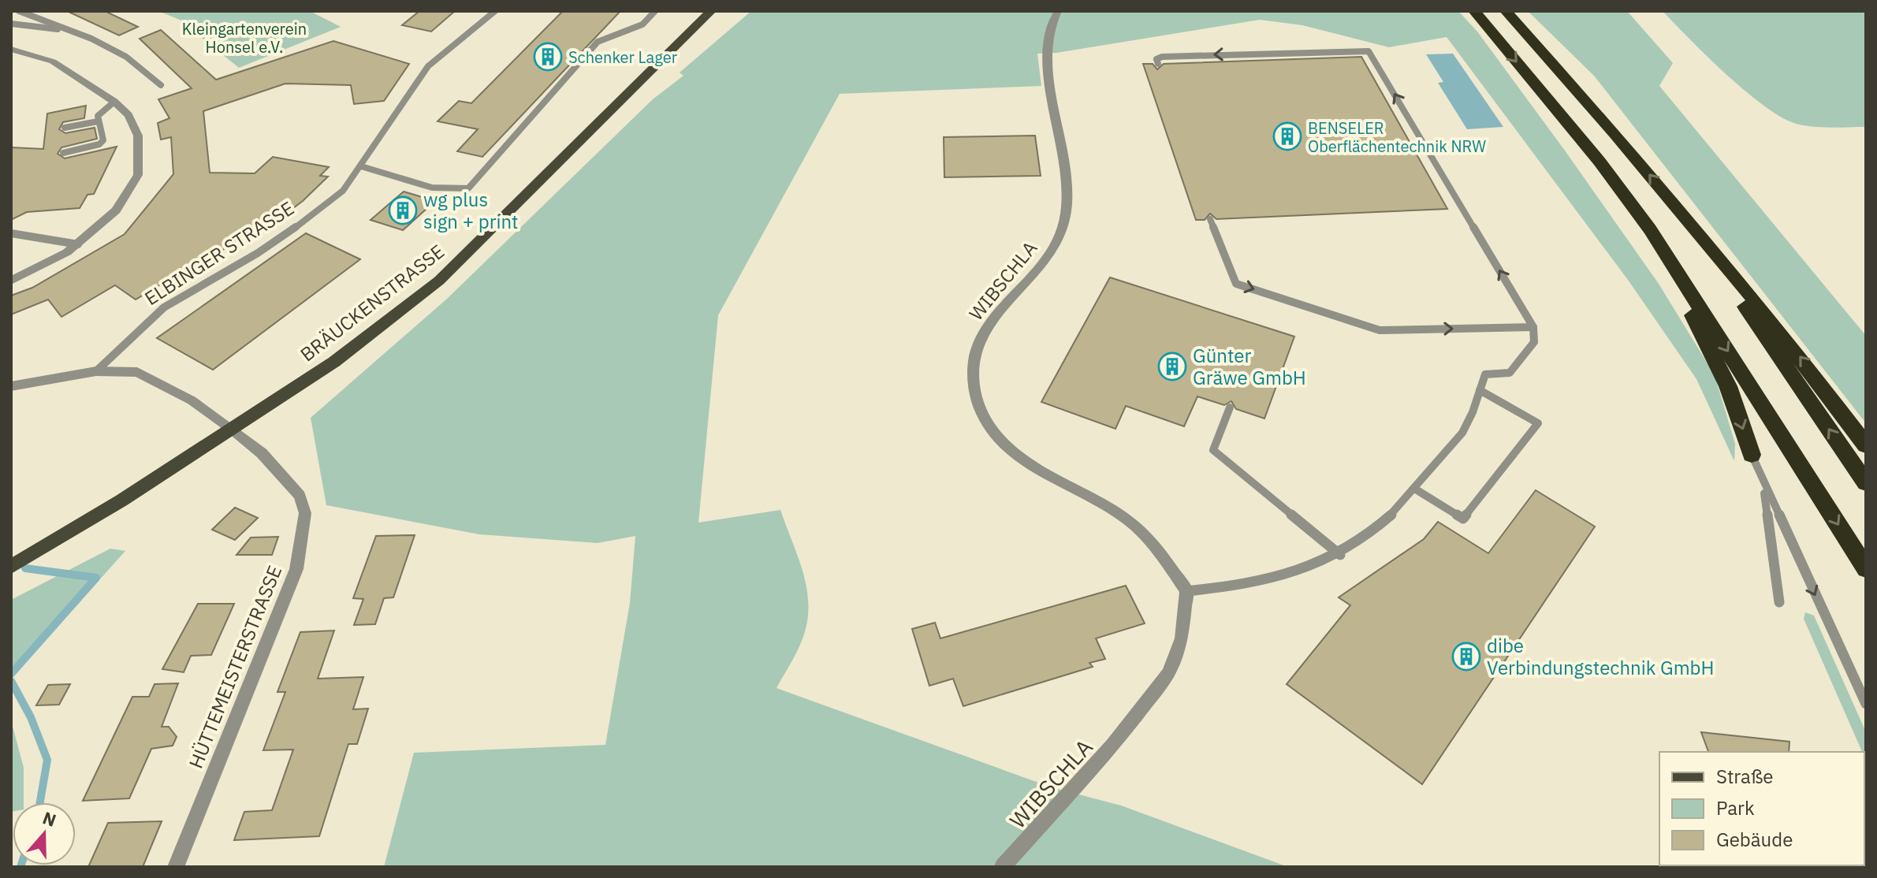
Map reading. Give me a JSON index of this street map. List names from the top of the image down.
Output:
{
  "streets": {
    "main road": ["BRÄUCKENSTRASSE"],
    "street": ["WIBSCHLA", "HÜTTEMEISTERSTRASSE"],
    "lane": ["ELBINGER STRASSE"]
  },
  "crossings": [
    ["BRÄUCKENSTRASSE", "HÜTTEMEISTERSTRASSE"]
  ],
  "parks": ["Kleingartenverein Honsel e.V."],
  "places": {
    "building": [
      "Schenker Lager",
      "BENSELER Oberflächentechnik NRW",
      "wg plus sign + print",
      "Günter Gräwe GmbH",
      "dibe Verbindungstechnik GmbH"
    ]
  },
  "legend": ["Straße", "Park", "Gebäude"],
  "north": "top"
}
